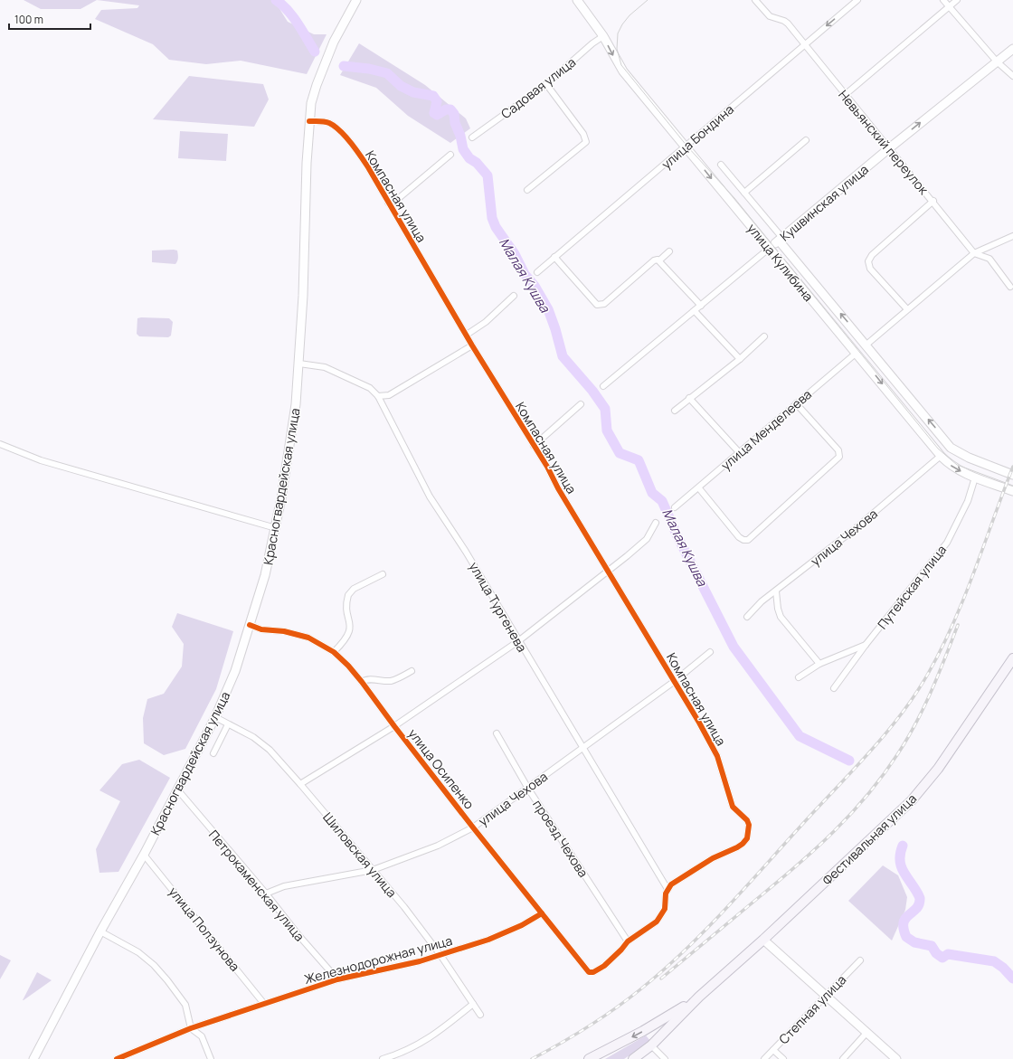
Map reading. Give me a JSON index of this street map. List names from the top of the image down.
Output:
{
  "streets": {
    "main road": [
      "Кушвинская улица",
      "улица Кулибина",
      "Красногвардейская улица",
      "Фестивальная улица"
    ],
    "street": [
      "Садовая улица",
      "улица Бондина",
      "Невьянский переулок",
      "Компасная улица",
      "улица Менделеева",
      "улица Чехова",
      "Путейская улица",
      "улица Тургенева",
      "улица Осипенко",
      "проезд Чехова",
      "Шиловская улица",
      "Петрокаменская улица",
      "улица Ползунова",
      "Железнодорожная улица",
      "Степная улица"
    ]
  },
  "crossings": [
    ["Садовая улица", "улица Кулибина"],
    ["улица Бондина", "Невьянский переулок"],
    ["улица Бондина", "улица Кулибина"],
    ["Невьянский переулок", "Кушвинская улица"],
    ["Компасная улица", "Красногвардейская улица"],
    ["Компасная улица", "улица Чехова"],
    ["Компасная улица", "улица Тургенева"],
    ["Кушвинская улица", "улица Кулибина"],
    ["улица Кулибина", "улица Менделеева"],
    ["улица Кулибина", "улица Чехова"],
    ["улица Кулибина", "Путейская улица"],
    ["Красногвардейская улица", "улица Тургенева"],
    ["Красногвардейская улица", "улица Осипенко"],
    ["Красногвардейская улица", "Шиловская улица"],
    ["Красногвардейская улица", "Петрокаменская улица"],
    ["Красногвардейская улица", "улица Ползунова"],
    ["улица Чехова", "улица Тургенева"],
    ["улица Чехова", "улица Осипенко"],
    ["улица Чехова", "проезд Чехова"],
    ["улица Чехова", "Шиловская улица"],
    ["улица Чехова", "Петрокаменская улица"],
    ["улица Осипенко", "проезд Чехова"],
    ["улица Осипенко", "Железнодорожная улица"],
    ["Шиловская улица", "Железнодорожная улица"],
    ["Петрокаменская улица", "Железнодорожная улица"],
    ["улица Ползунова", "Железнодорожная улица"]
  ],
  "water": ["Малая Кушва"],
  "scale_bar": "100 m"
}
